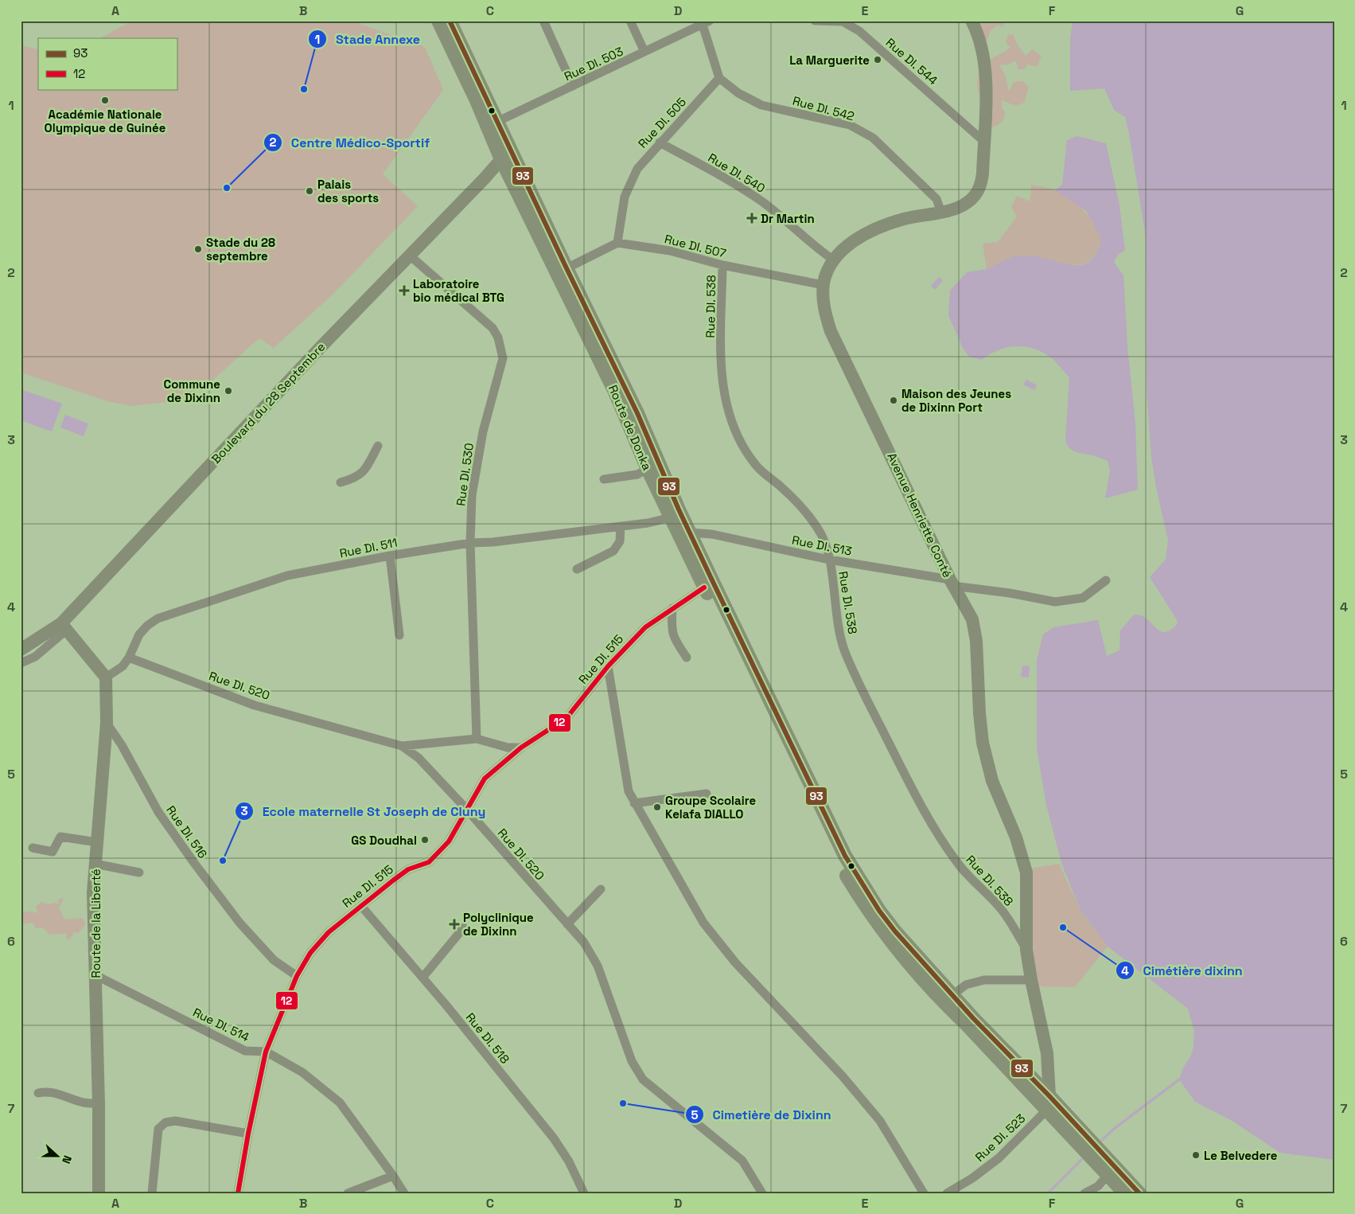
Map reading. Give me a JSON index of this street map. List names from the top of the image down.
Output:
{
  "streets": {
    "main road": [
      "Boulevard du 28 Septembre",
      "Route de Donka",
      "Avenue Henriette Conté",
      "Route de la Liberté"
    ],
    "street": [
      "Rue DI. 544",
      "Rue DI. 503",
      "Rue DI. 542",
      "Rue DI. 505",
      "Rue DI. 540",
      "Rue DI. 507",
      "Rue DI. 538",
      "Rue DI. 530",
      "Rue DI. 513",
      "Rue DI. 511",
      "Rue DI. 515",
      "Rue DI. 520",
      "Rue DI. 516",
      "Rue DI. 514",
      "Rue DI. 518",
      "Rue DI. 523"
    ]
  },
  "crossings": [
    ["Rue DI. 544", "Avenue Henriette Conté"],
    ["Rue DI. 503", "Route de Donka"],
    ["Rue DI. 542", "Rue DI. 505"],
    ["Rue DI. 542", "Avenue Henriette Conté"],
    ["Rue DI. 505", "Rue DI. 540"],
    ["Rue DI. 505", "Rue DI. 507"],
    ["Rue DI. 540", "Avenue Henriette Conté"],
    ["Rue DI. 507", "Rue DI. 538"],
    ["Rue DI. 507", "Avenue Henriette Conté"],
    ["Rue DI. 538", "Avenue Henriette Conté"],
    ["Rue DI. 538", "Rue DI. 513"],
    ["Boulevard du 28 Septembre", "Route de Donka"],
    ["Boulevard du 28 Septembre", "Rue DI. 530"],
    ["Route de Donka", "Avenue Henriette Conté"],
    ["Route de Donka", "Rue DI. 513"],
    ["Route de Donka", "Rue DI. 511"],
    ["Route de Donka", "Rue DI. 515"],
    ["Route de Donka", "Rue DI. 523"],
    ["Rue DI. 530", "Rue DI. 511"],
    ["Avenue Henriette Conté", "Rue DI. 513"],
    ["Avenue Henriette Conté", "Rue DI. 523"],
    ["Rue DI. 511", "Rue DI. 520"],
    ["Rue DI. 511", "Route de la Liberté"],
    ["Rue DI. 515", "Rue DI. 520"],
    ["Rue DI. 515", "Rue DI. 516"],
    ["Rue DI. 515", "Rue DI. 514"],
    ["Rue DI. 515", "Rue DI. 518"],
    ["Rue DI. 516", "Route de la Liberté"],
    ["Route de la Liberté", "Rue DI. 514"]
  ],
  "places": {
    "other": [
      "La Marguerite",
      "Stade Annexe",
      "Académie Nationale Olympique de Guinée",
      "Centre Médico-Sportif",
      "Palais des sports",
      "Stade du 28 septembre",
      "Commune de Dixinn",
      "Maison des Jeunes de Dixinn Port",
      "Groupe Scolaire Kelafa DIALLO",
      "GS Doudhal",
      "Ecole maternelle St Joseph de Cluny",
      "Cimétière dixinn",
      "Cimetière de Dixinn",
      "Le Belvedere"
    ],
    "health": ["Dr Martin", "Laboratoire bio médical BTG", "Polyclinique de Dixinn"]
  },
  "lines": ["transit line 93", "transit line 12"],
  "legend": ["93", "12"],
  "north": "right",
  "grid": {
    "columns": [
      "A",
      "B",
      "C",
      "D",
      "E",
      "F",
      "G"
    ],
    "rows": [
      "1",
      "2",
      "3",
      "4",
      "5",
      "6",
      "7"
    ]
  }
}
